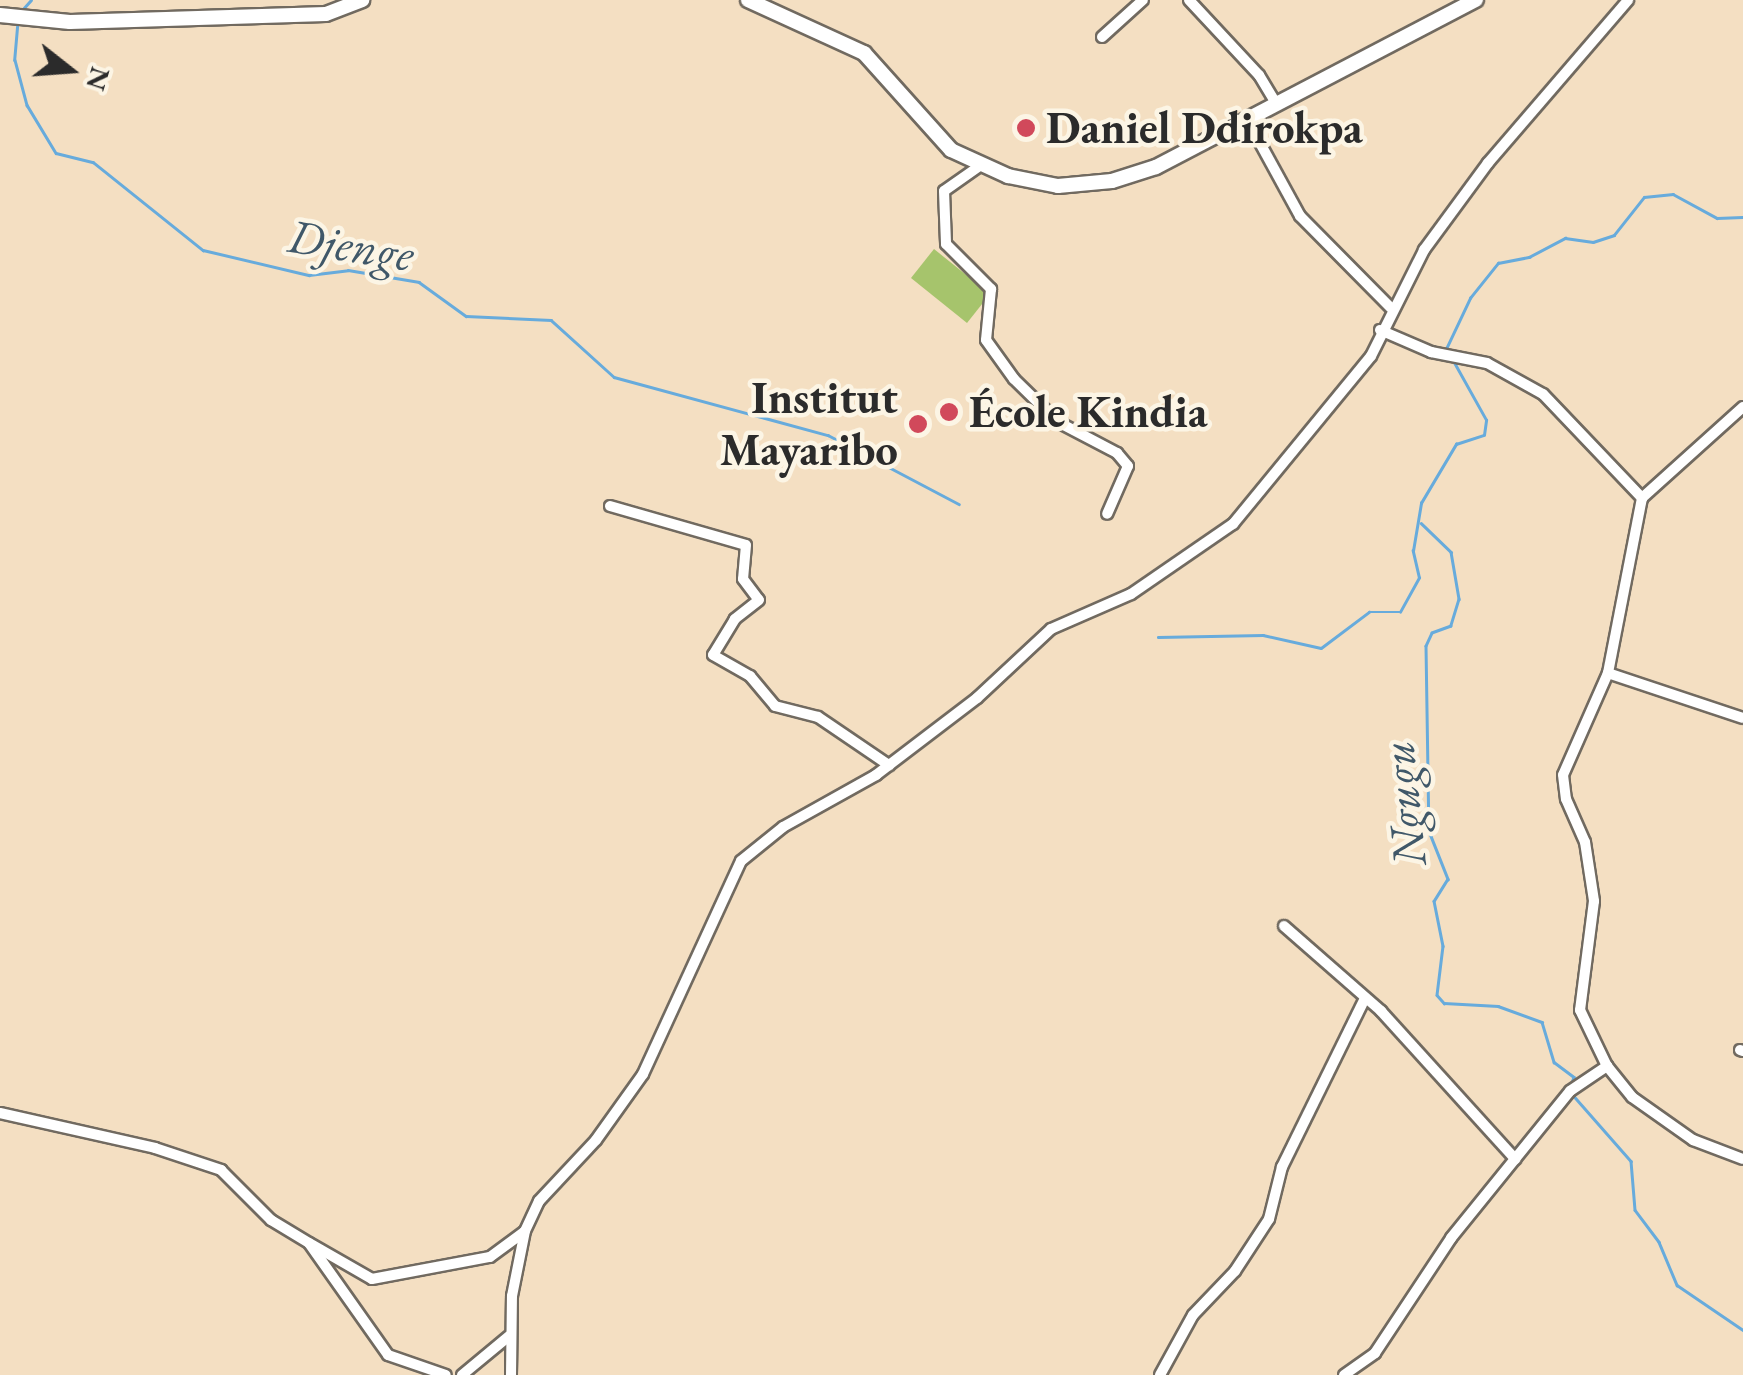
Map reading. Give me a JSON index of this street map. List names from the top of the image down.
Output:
{
  "water": ["Djenge", "Ngugu"],
  "places": ["Daniel Ddirokpa", "École Kindia", "Institut Mayaribo"],
  "north": "right"
}
